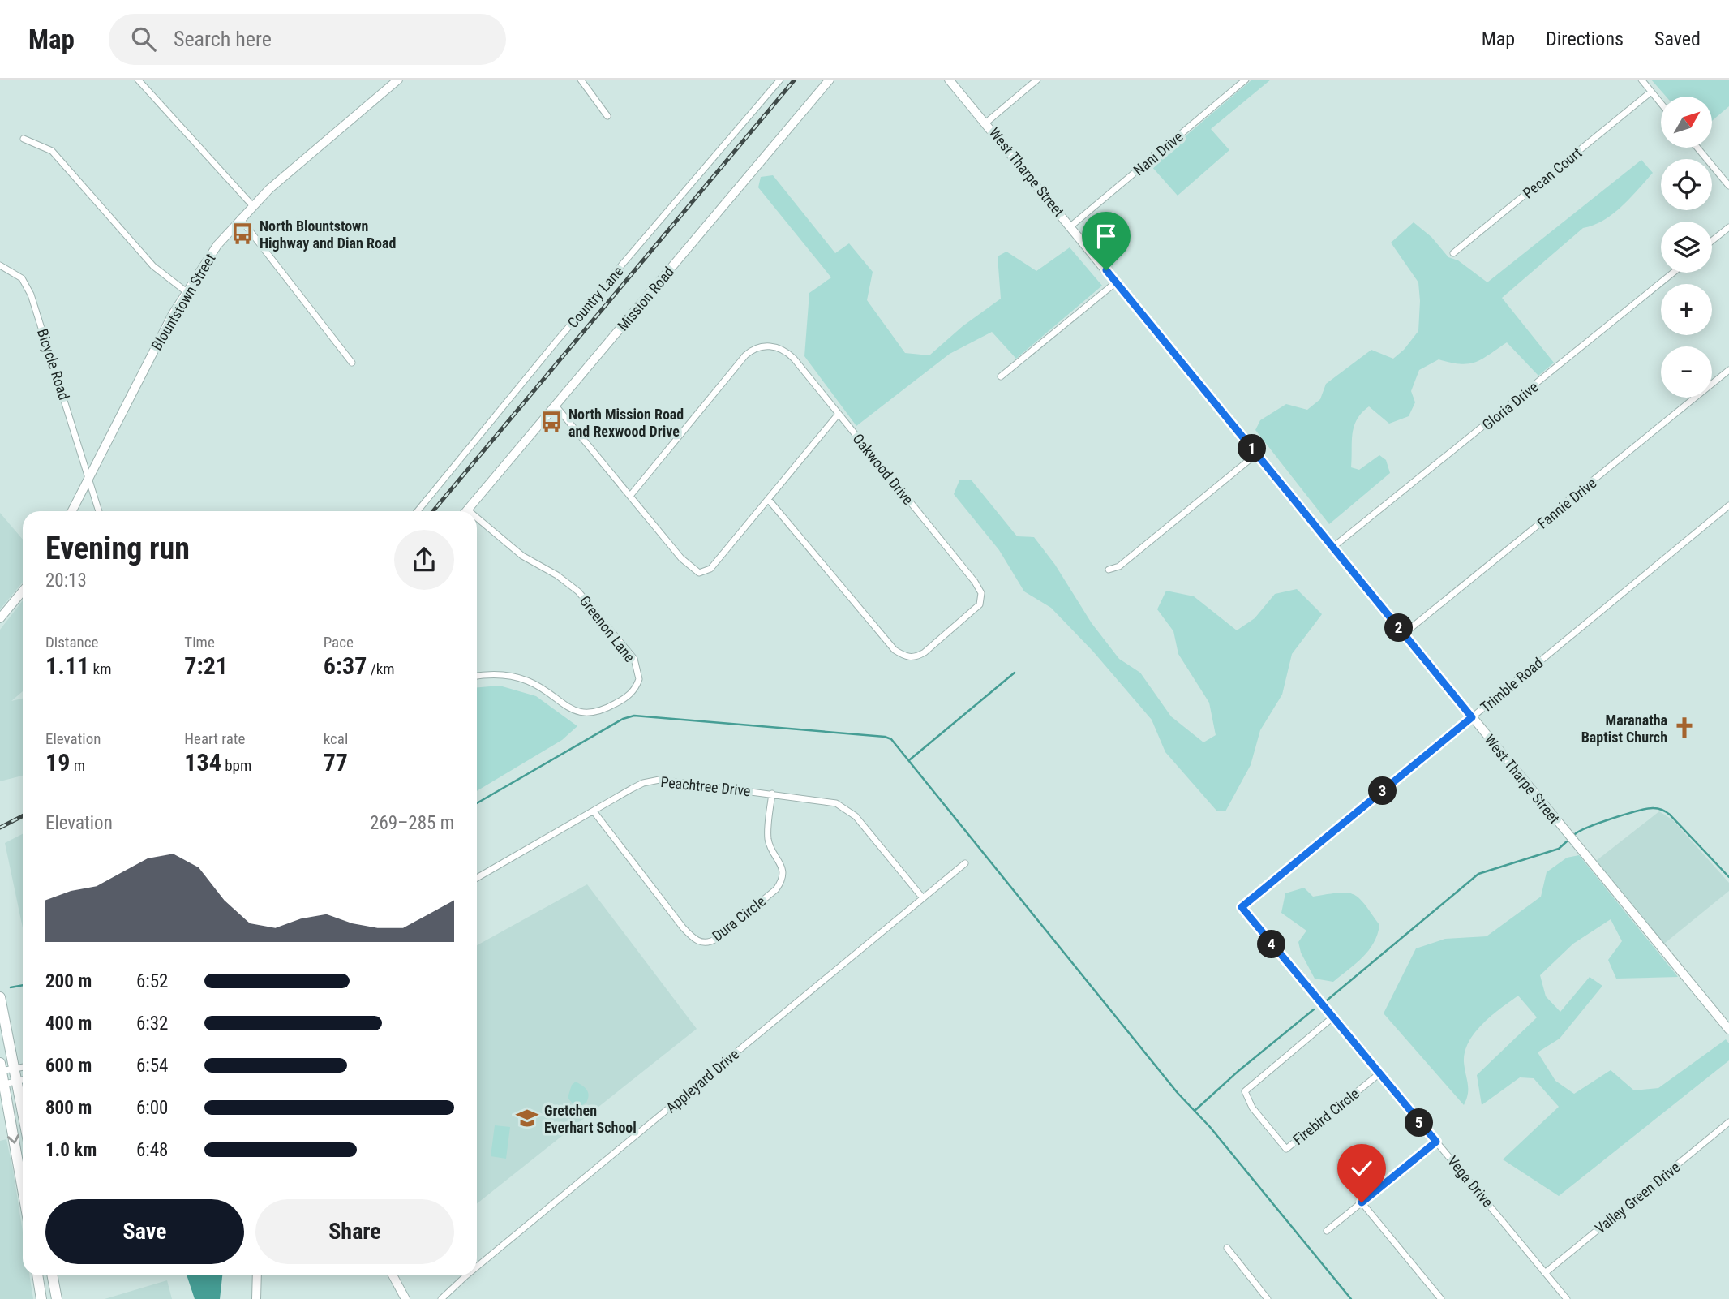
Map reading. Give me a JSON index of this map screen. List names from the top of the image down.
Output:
{
  "streets": {
    "main road": ["West Tharpe Street", "Mission Road", "Blountstown Street"],
    "street": [
      "Nani Drive",
      "Pecan Court",
      "Country Lane",
      "Bicycle Road",
      "Gloria Drive",
      "Oakwood Drive",
      "Fannie Drive",
      "Greenon Lane",
      "Trimble Road",
      "Peachtree Drive",
      "Dura Circle",
      "Appleyard Drive",
      "Firebird Circle",
      "Vega Drive",
      "Valley Green Drive"
    ]
  },
  "crossings": [
    ["Nani Drive", "West Tharpe Street"],
    ["West Tharpe Street", "Gloria Drive"],
    ["West Tharpe Street", "Fannie Drive"],
    ["West Tharpe Street", "Trimble Road"],
    ["Blountstown Street", "Bicycle Road"],
    ["Trimble Road", "Vega Drive"],
    ["Peachtree Drive", "Dura Circle"],
    ["Peachtree Drive", "Appleyard Drive"],
    ["Firebird Circle", "Vega Drive"],
    ["Vega Drive", "Valley Green Drive"]
  ],
  "places": {
    "bus stop": ["North Blountstown Highway and Dian Road", "North Mission Road and Rexwood Drive"],
    "church": ["Maranatha Baptist Church"],
    "school or university": ["Gretchen Everhart School"]
  },
  "north": "top right",
  "page": {
    "header": "Map",
    "search": "Search here",
    "nav": ["Map", "Directions", "Saved"],
    "map_buttons": ["+", "−"],
    "pins": [
      "1",
      "2",
      "3",
      "4",
      "5"
    ],
    "heading": ["Evening run", "20:13"],
    "stats": [
      ["Distance", "1.11 km"],
      ["Time", "7:21"],
      ["Pace", "6:37 /km"],
      ["Elevation", "19 m"],
      ["Heart rate", "134 bpm"],
      ["kcal", "77"]
    ],
    "chart": ["Elevation", "269–285 m"],
    "list": [
      {
        "name": "200 m",
        "note": "6:52"
      },
      {
        "name": "400 m",
        "note": "6:32"
      },
      {
        "name": "600 m",
        "note": "6:54"
      },
      {
        "name": "800 m",
        "note": "6:00"
      },
      {
        "name": "1.0 km",
        "note": "6:48"
      }
    ],
    "buttons": ["Save", "Share"]
  }
}
